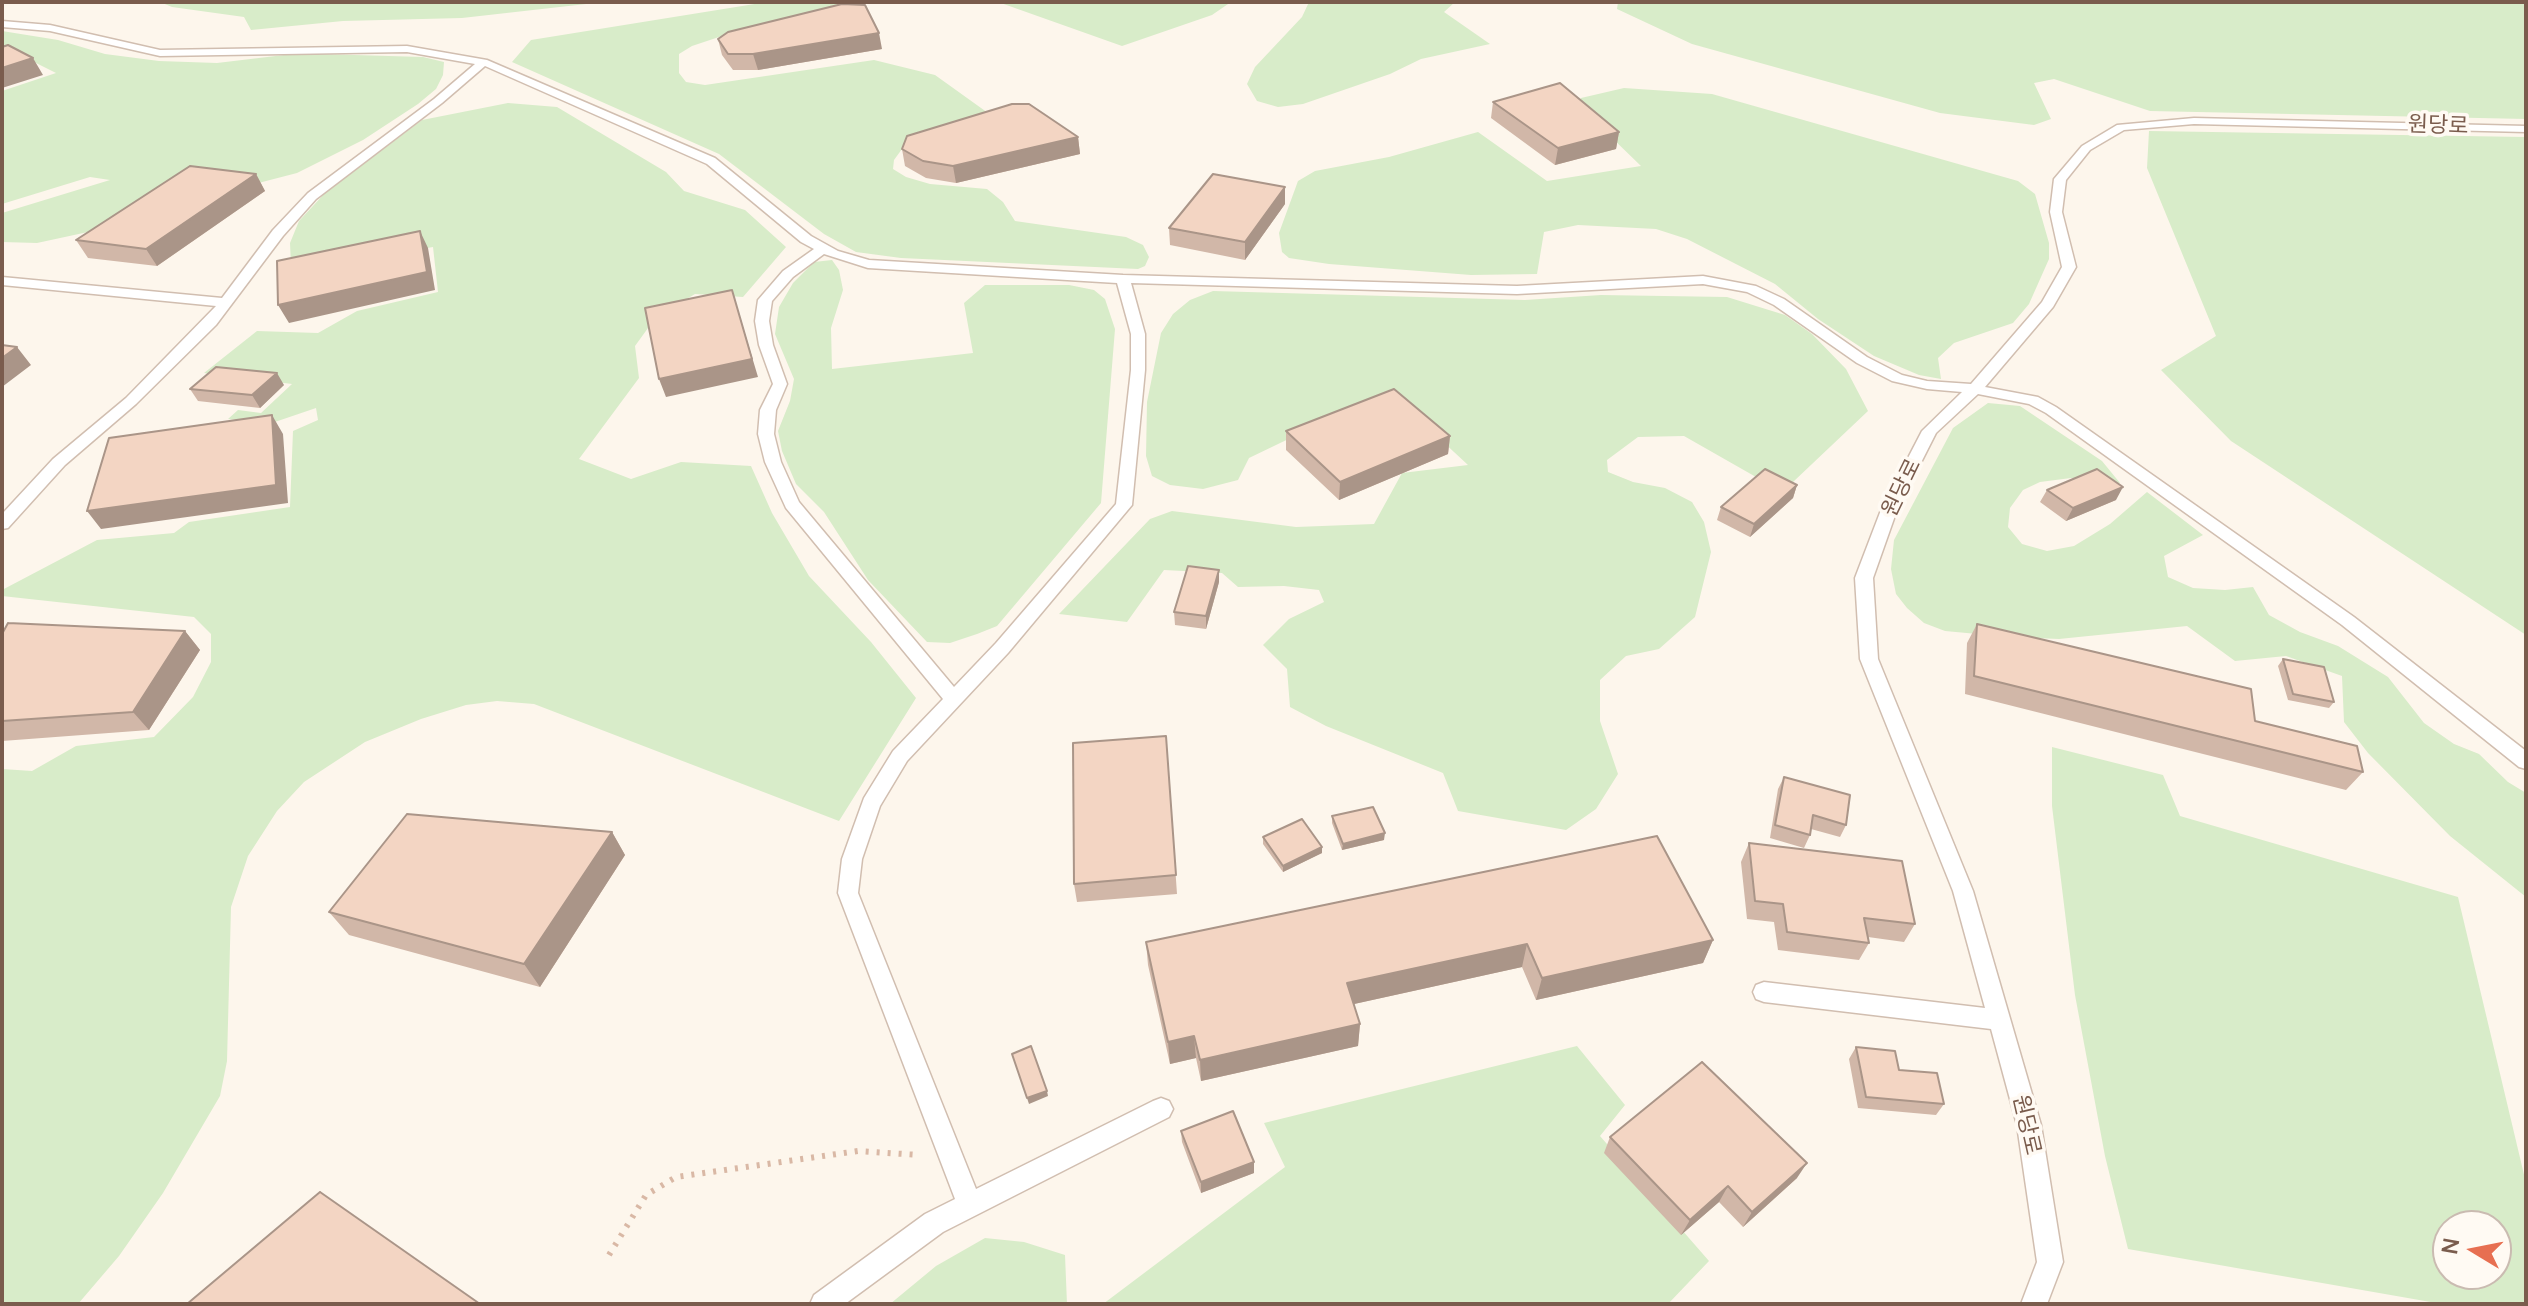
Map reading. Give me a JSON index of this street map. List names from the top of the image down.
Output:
{
  "streets": {
    "lane": ["원당로"]
  },
  "north": "left"
}
